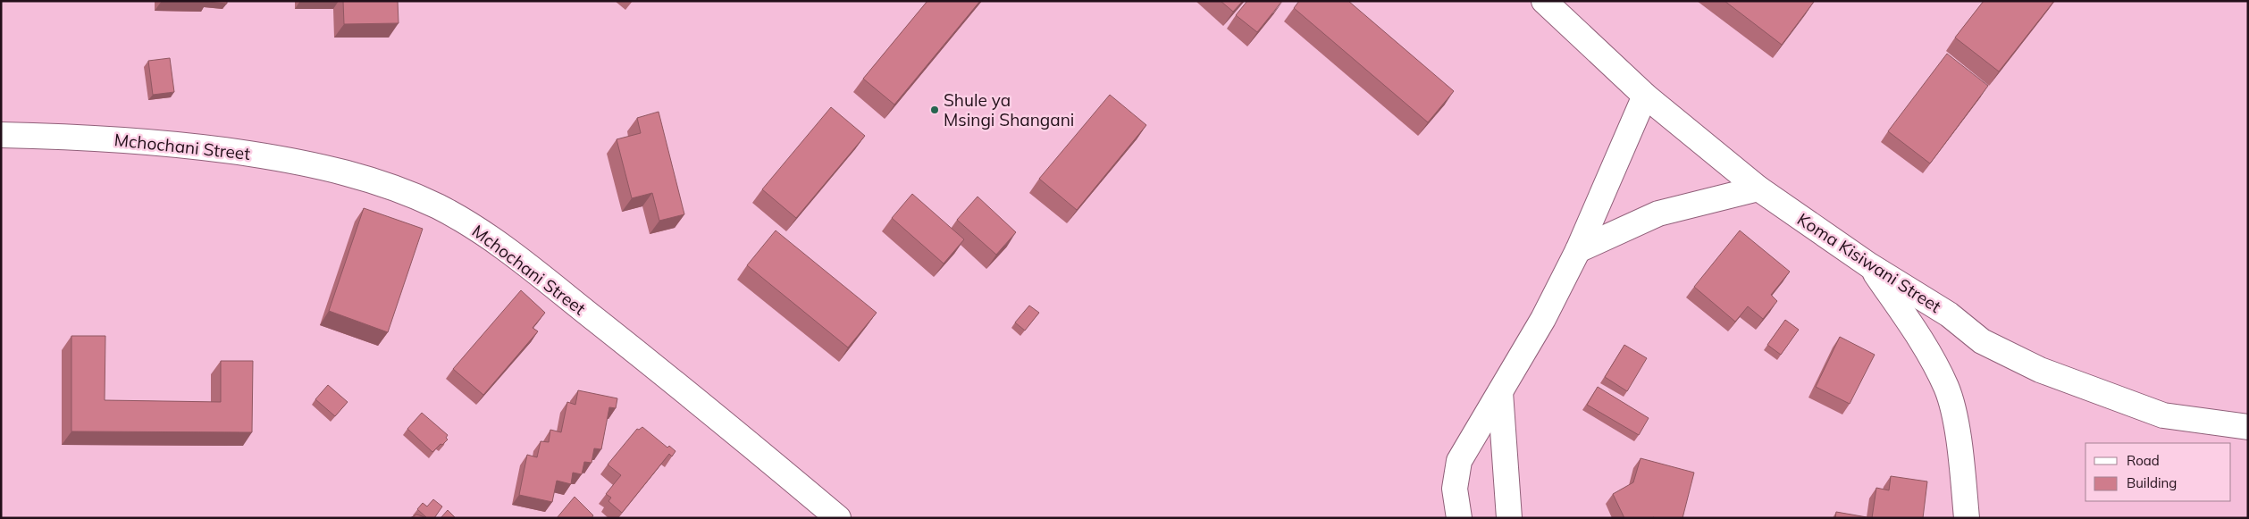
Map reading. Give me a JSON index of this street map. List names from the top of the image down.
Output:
{
  "streets": {
    "street": ["Mchochani Street", "Koma Kisiwani Street"]
  },
  "places": ["Shule ya Msingi Shangani"],
  "legend": ["Road", "Building"]
}
